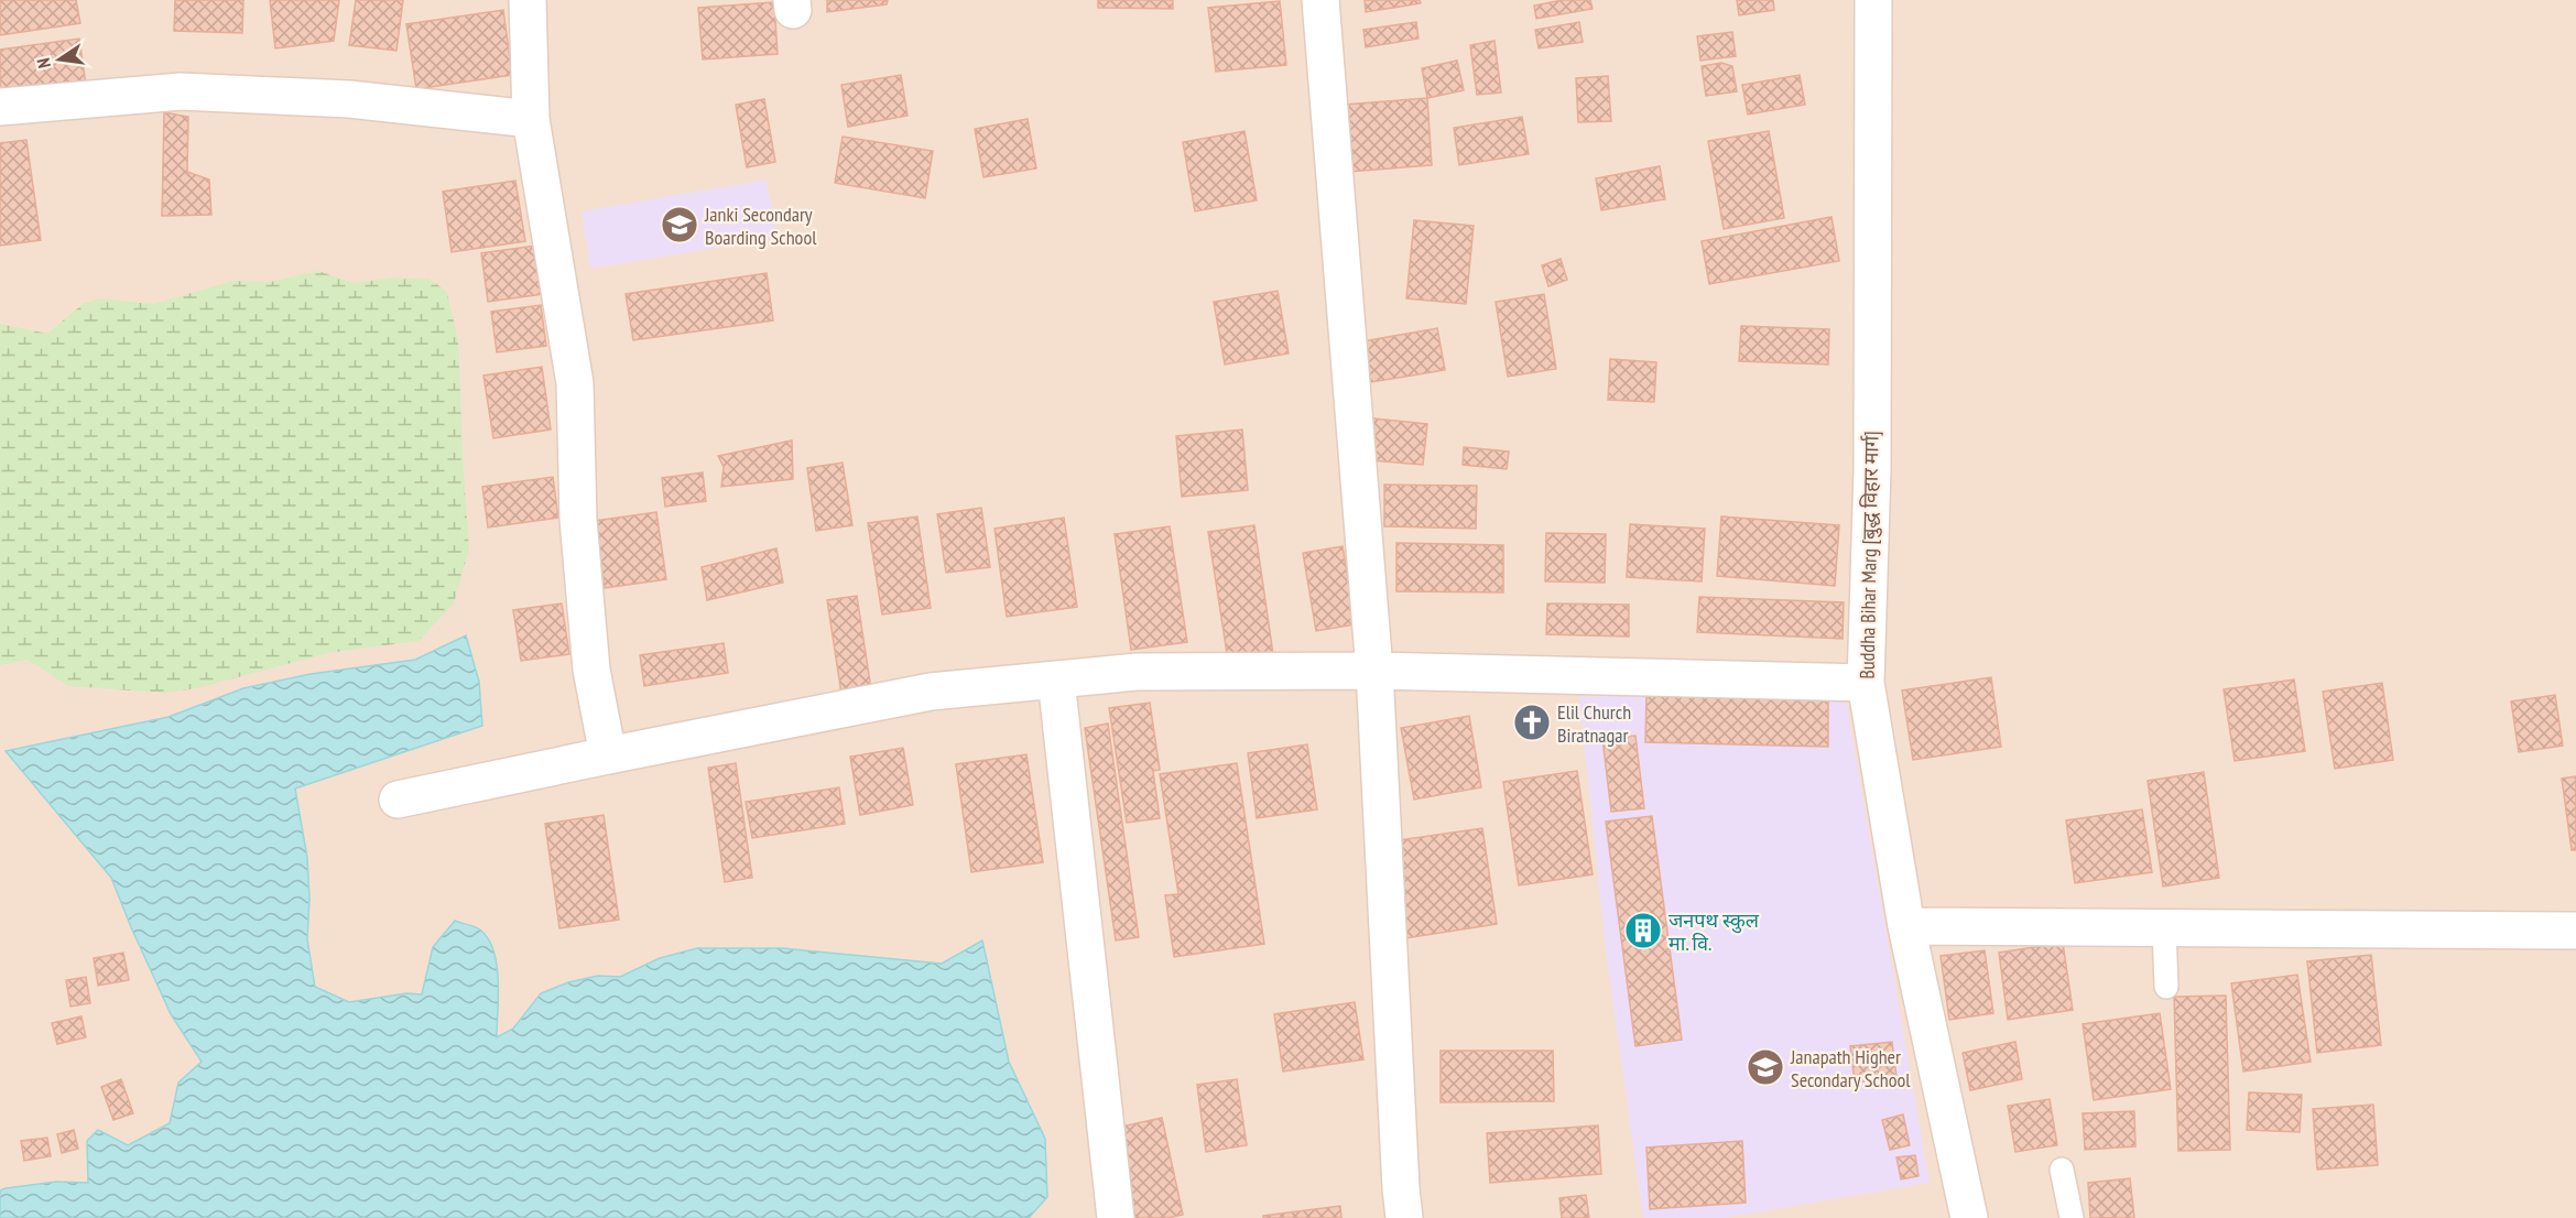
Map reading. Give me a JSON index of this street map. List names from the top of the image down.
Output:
{
  "streets": {
    "street": ["Buddha Bihar Marg [बुद्ध विहार मार्ग]"]
  },
  "places": {
    "school or university": ["Janki Secondary Boarding School", "Janapath Higher Secondary School"],
    "church": ["Elil Church Biratnagar"],
    "building": ["जनपथ स्कुल मा. वि."]
  },
  "north": "left"
}
